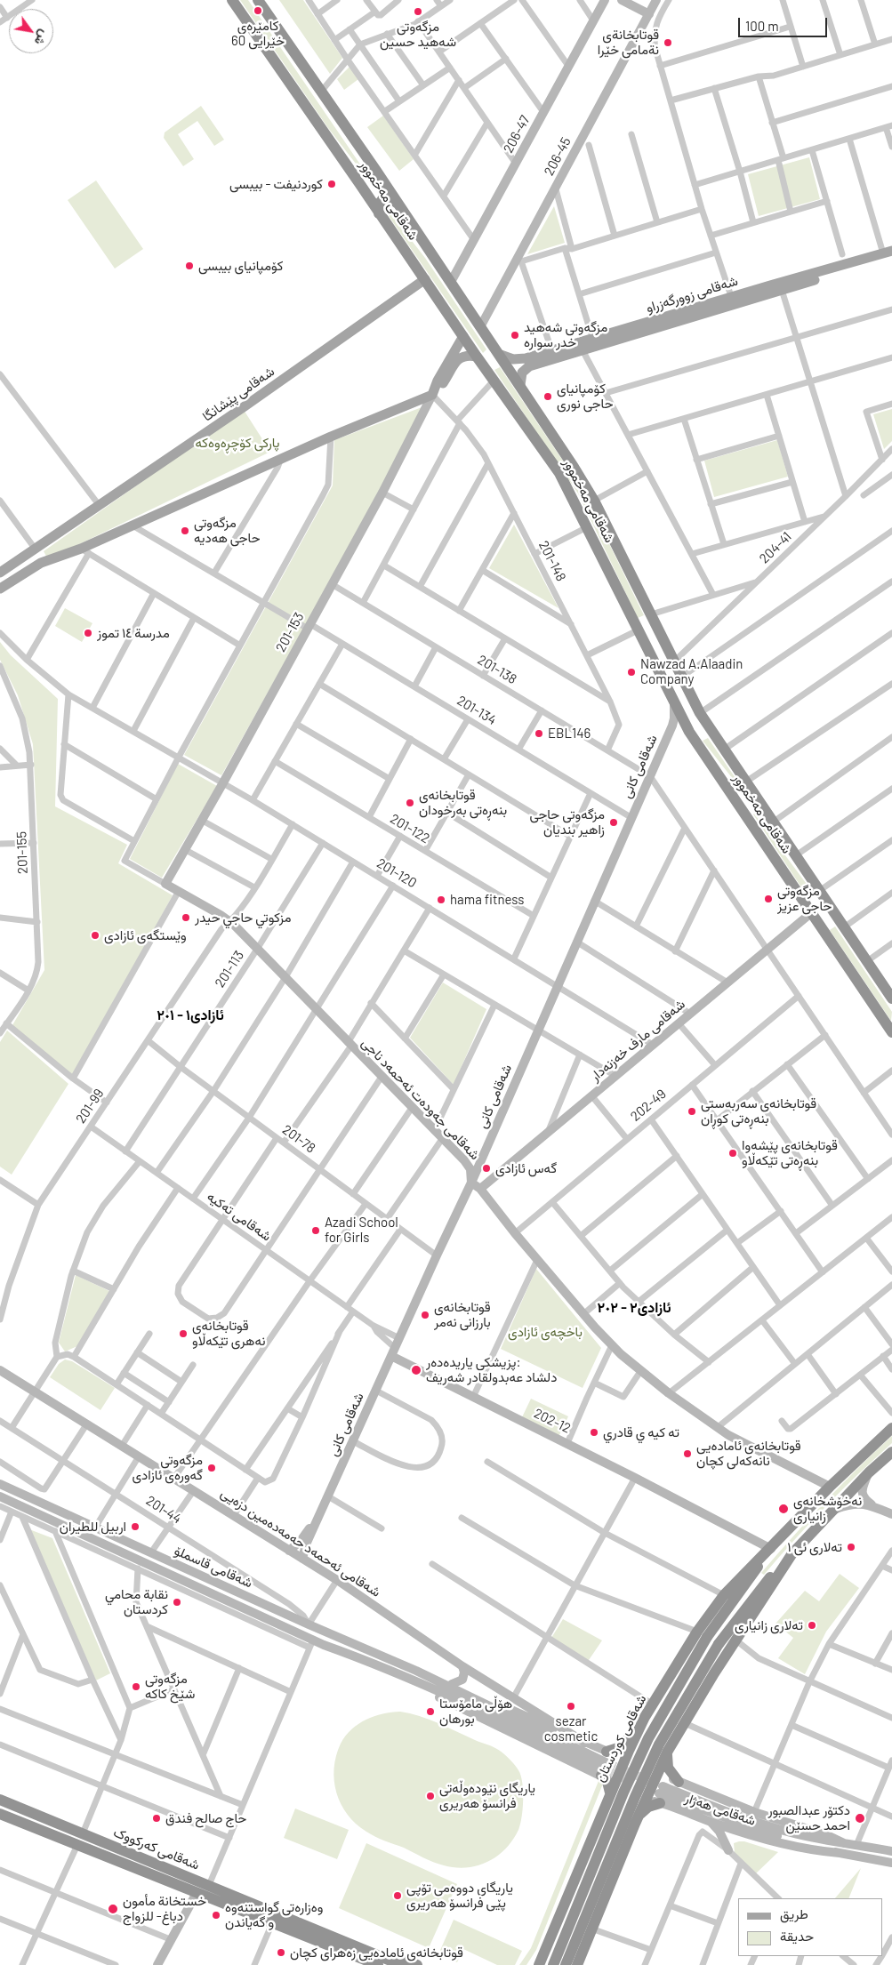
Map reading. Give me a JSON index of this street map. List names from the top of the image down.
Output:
{
  "streets": {
    "highway": ["شەقامی مەخموور", "شەقامی کوردستان", "شەقامی کەرکووک"],
    "main road": ["شەقامی زوورگەزراو", "شەقامی پێشانگا", "201-153"],
    "street": [
      "206-47",
      "206-45",
      "204-41",
      "201-148",
      "201-138",
      "201-134",
      "شەقامی کانی",
      "201-122",
      "201-155",
      "201-120",
      "201-113",
      "شەقامی مارف خەزنەدار",
      "شەقامی جەودەت ئەحمەد ناجی",
      "202-49",
      "201-99",
      "201-78",
      "شەقامی تەکیە",
      "202-12",
      "201-44",
      "شەقامی ئەحمەد حەمەدەمین دزەیی",
      "شەقامی قاسملۆ",
      "شەقامی هەژار"
    ]
  },
  "crossings": [
    ["206-47", "شەقامی مەخموور"],
    ["206-45", "شەقامی مەخموور"],
    ["شەقامی مەخموور", "شەقامی زوورگەزراو"],
    ["شەقامی مەخموور", "شەقامی پێشانگا"],
    ["شەقامی مەخموور", "204-41"],
    ["شەقامی مەخموور", "201-153"],
    ["شەقامی مەخموور", "شەقامی کانی"],
    ["شەقامی مەخموور", "شەقامی مارف خەزنەدار"],
    ["201-148", "201-153"],
    ["201-148", "201-138"],
    ["201-153", "201-138"],
    ["201-153", "201-134"],
    ["201-153", "201-120"],
    ["201-153", "شەقامی جەودەت ئەحمەد ناجی"],
    ["201-138", "شەقامی کانی"],
    ["201-134", "شەقامی کانی"],
    ["شەقامی کانی", "201-120"],
    ["شەقامی کانی", "شەقامی جەودەت ئەحمەد ناجی"],
    ["شەقامی کانی", "201-78"],
    ["شەقامی کانی", "شەقامی تەکیە"],
    ["شەقامی کانی", "202-12"],
    ["شەقامی کانی", "شەقامی ئەحمەد حەمەدەمین دزەیی"],
    ["201-120", "201-113"],
    ["201-120", "شەقامی مارف خەزنەدار"],
    ["201-120", "201-99"],
    ["201-113", "شەقامی جەودەت ئەحمەد ناجی"],
    ["201-113", "201-78"],
    ["201-113", "شەقامی تەکیە"],
    ["شەقامی مارف خەزنەدار", "شەقامی جەودەت ئەحمەد ناجی"],
    ["شەقامی جەودەت ئەحمەد ناجی", "202-49"],
    ["شەقامی جەودەت ئەحمەد ناجی", "201-99"],
    ["شەقامی جەودەت ئەحمەد ناجی", "شەقامی کوردستان"],
    ["201-99", "201-78"],
    ["201-99", "شەقامی تەکیە"],
    ["شەقامی تەکیە", "202-12"],
    ["202-12", "شەقامی کوردستان"],
    ["201-44", "شەقامی قاسملۆ"],
    ["شەقامی ئەحمەد حەمەدەمین دزەیی", "شەقامی قاسملۆ"],
    ["شەقامی قاسملۆ", "شەقامی کوردستان"],
    ["شەقامی قاسملۆ", "شەقامی هەژار"]
  ],
  "districts": ["ئازادی١ - ٢٠١", "ئازادی٢ - ٢٠٢"],
  "parks": ["پارکی کۆچڕەوەکە", "باخچەی ئازادی"],
  "places": [
    "کامێرەی خێرایی 60",
    "مزگەوتی شەهید حسين",
    "قوتابخانةى نةمامى خێرا",
    "کوردنیفت - بیبسی",
    "كۆمپانیای بیبسی",
    "مزگەوتی شەهید خدر سوارە",
    "کۆمپانیای حاجی نوری",
    "مزگەوتی حاجی هەدیە",
    "مدرسة ١٤ تموز",
    "Nawzad A.Alaadin Company",
    "EBL146",
    "قوتابخانەی بنەڕەتی بەرخودان",
    "مزگەوتی حاجی زاهیر بندیان",
    "مزگەوتی حاجی عزیز",
    "hama fitness",
    "مزكوتي حاجي حيدر",
    "وێستگەی ئازادی",
    "قوتابخانەی سەربەستی بنەڕەتی کوڕان",
    "قوتابخانەی پێشەوا بنەڕەتی تێکەڵاو",
    "گەس ئازادی",
    "Azadi School for Girls",
    "قوتابخانەی بارزانی نەمر",
    "قوتابخانه‌ی نه‌هری تێكه‌ڵاو",
    "پزیشکی یاریدەدەر: دلشاد عەبدولقادر شەریف",
    "ته كيه ي قادري",
    "قوتابخانەی ئامادەیی نانەکەلی کچان",
    "مزگەوتی گەورەی ئازادی",
    "نەخۆشخانەی زانیاری",
    "اربيل للطيران",
    "تەلاری ئی ١",
    "نقابة محامي كردستان",
    "تەلاری زانیاری",
    "مزگه‌وتی شێخ كاكه",
    "sezar cosmetic",
    "هۆڵی مامۆستا بورهان",
    "یاریگای نێودەوڵەتی فرانسۆ هەریری",
    "حاج صالح فندق",
    "دکتۆر عبدالصبور احمد حسێن",
    "یاریگای دووەمی تۆپی پێی فرانسۆ هەریری",
    "خستخانة مأمون دباغ- للزواج",
    "وەزارەتی گواستنەوە و گەیاندن",
    "قوتابخانەی ئامادەیی زەهرای کچان"
  ],
  "legend": ["طريق", "حديقة"],
  "scale_bar": "100 m",
  "north": "bottom right"
}
